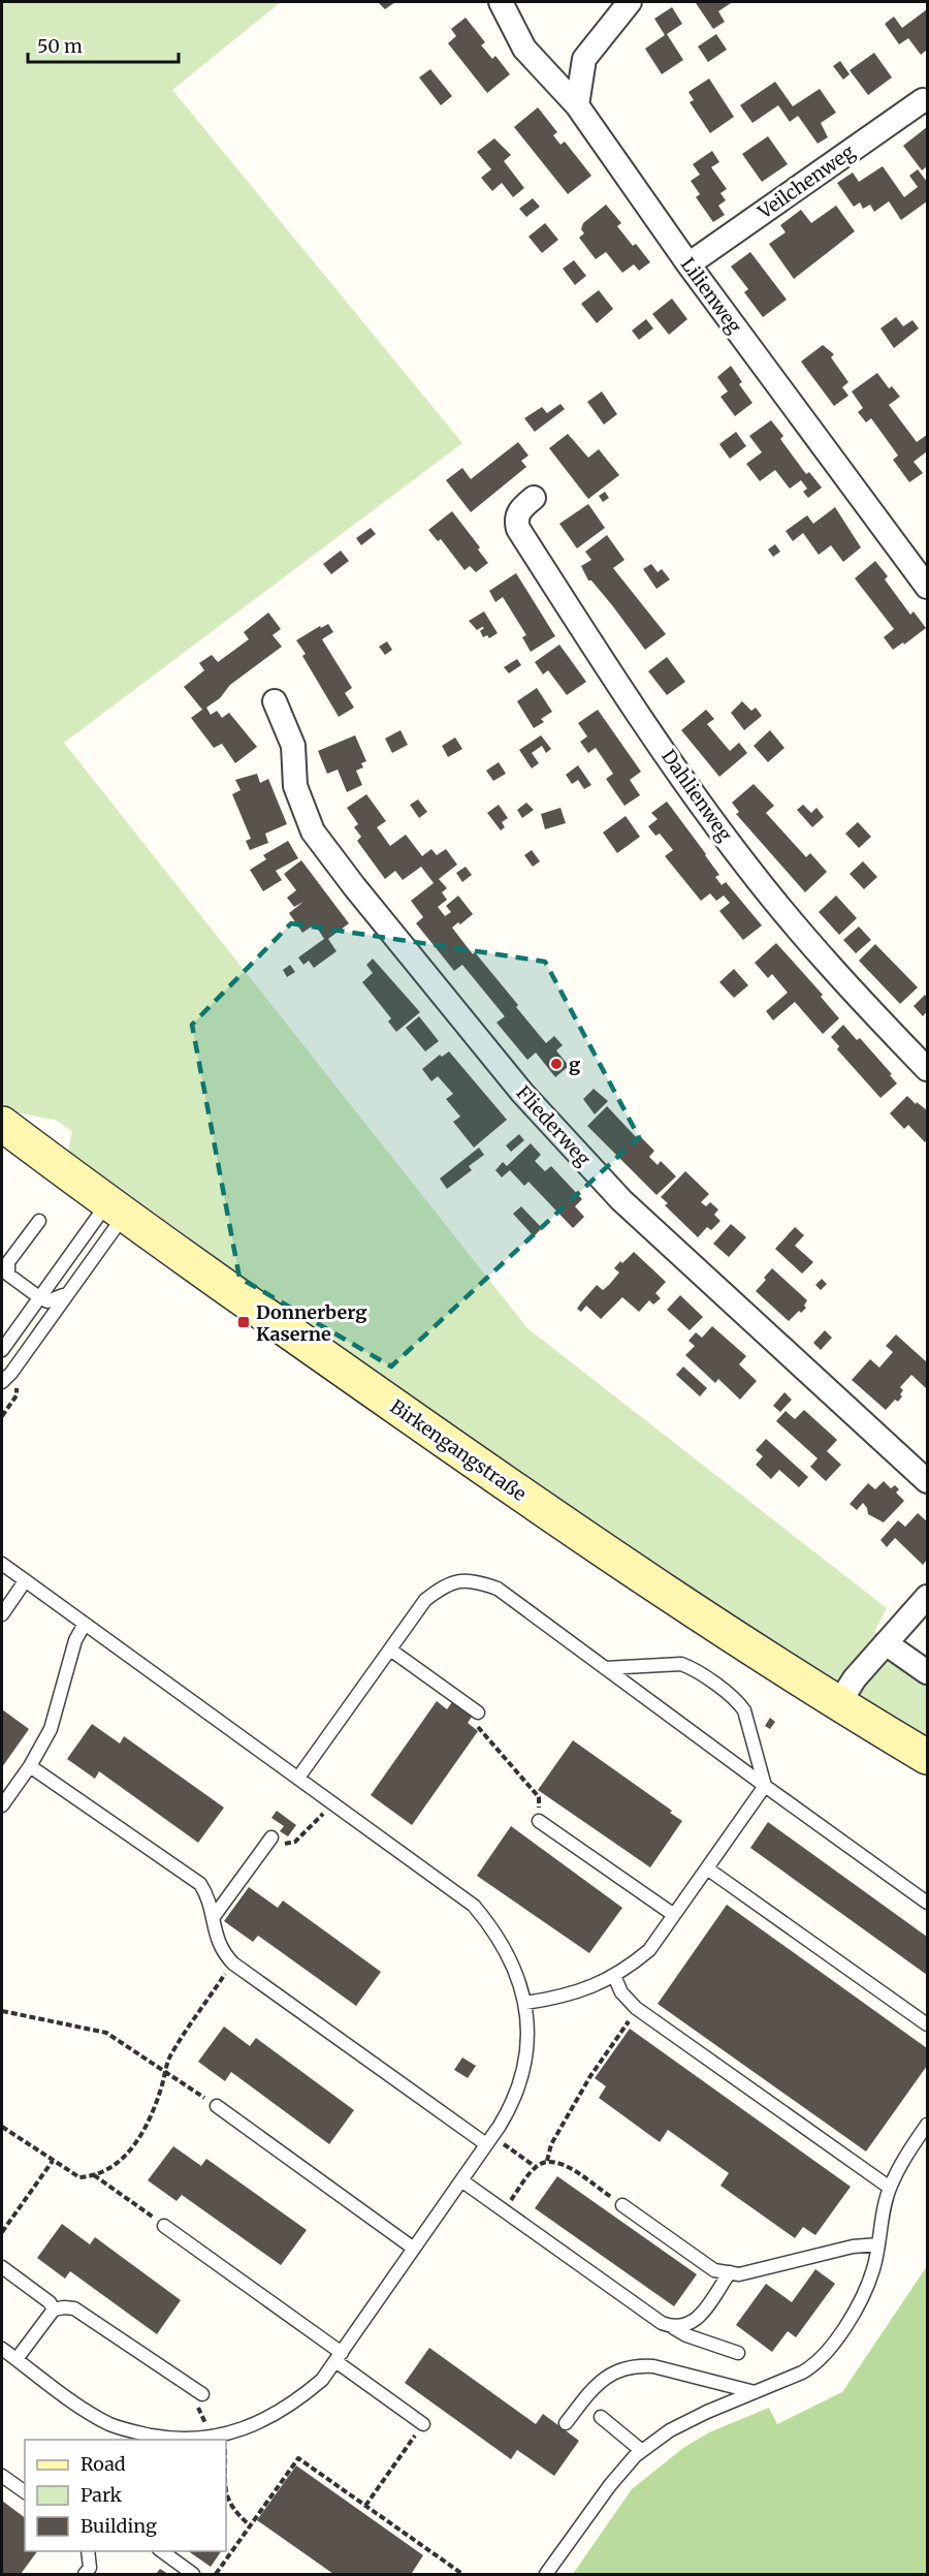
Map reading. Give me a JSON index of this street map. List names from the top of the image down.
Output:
{
  "streets": {
    "street": [
      "Veilchenweg",
      "Lilienweg",
      "Dahlienweg",
      "Fliederweg",
      "Birkengangstraße"
    ]
  },
  "crossings": [
    ["Veilchenweg", "Lilienweg"]
  ],
  "places": {
    "other": ["g"],
    "transit": ["Donnerberg Kaserne"]
  },
  "legend": ["Road", "Park", "Building"],
  "scale_bar": "50 m"
}
